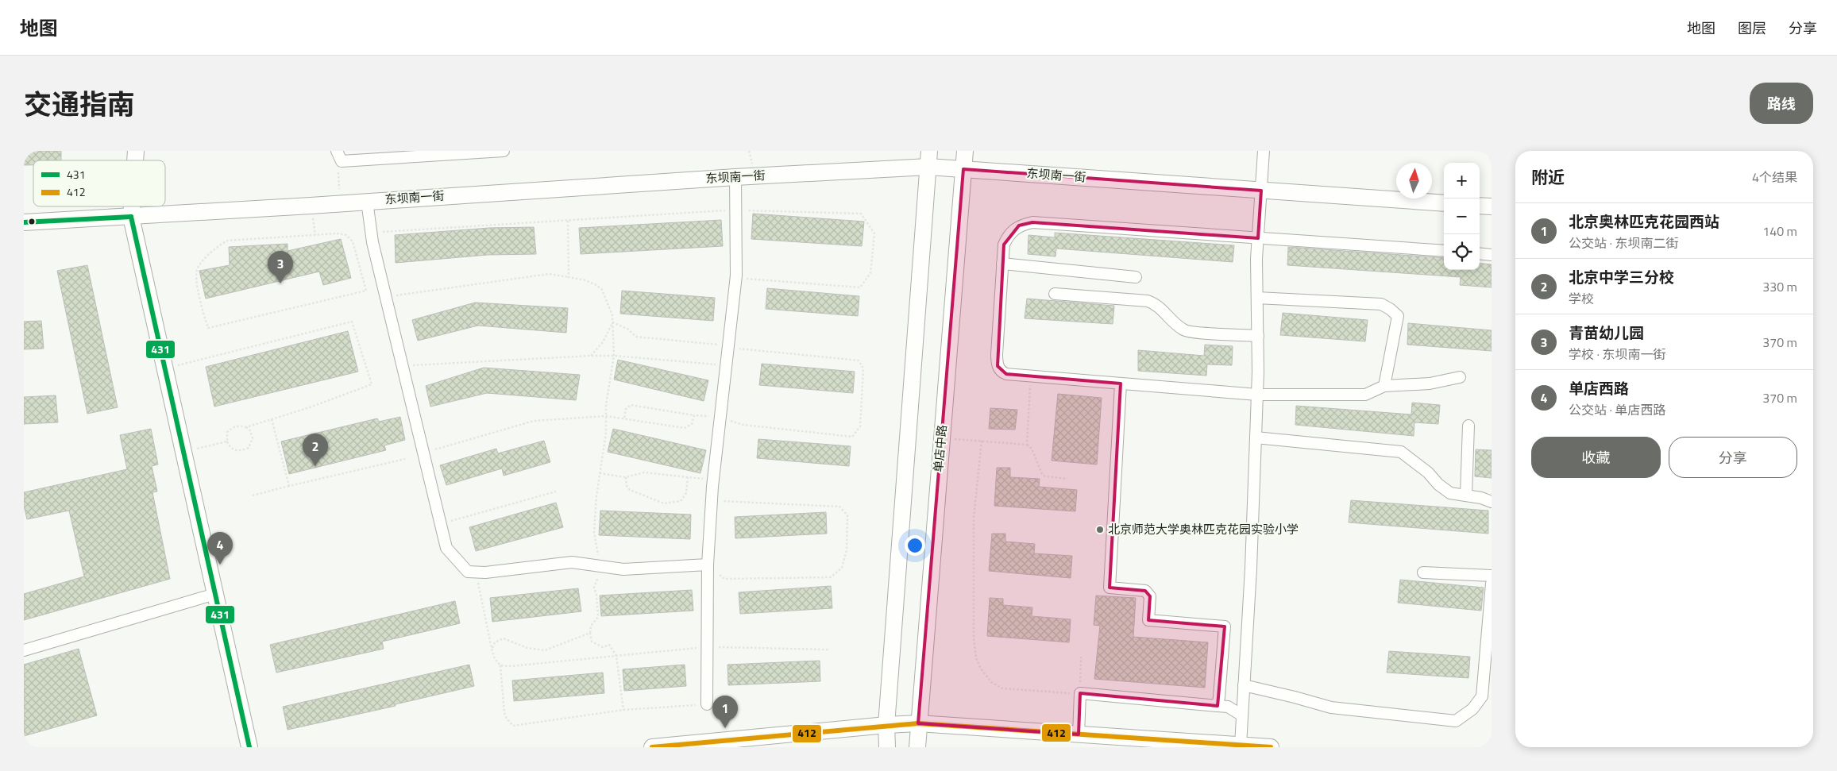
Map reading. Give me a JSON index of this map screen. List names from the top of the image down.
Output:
{
  "streets": {
    "street": ["东坝南一街", "单店中路"]
  },
  "crossings": [
    ["东坝南一街", "单店中路"]
  ],
  "places": ["北京师范大学奥林匹克花园实验小学"],
  "lines": ["transit line 431", "transit line 412"],
  "legend": ["431", "412"],
  "north": "top",
  "page": {
    "header": "地图",
    "nav": ["地图", "图层", "分享"],
    "title": "交通指南",
    "buttons": [
      "路线",
      ["收藏", "分享"]
    ],
    "heading": ["附近", "4个结果"],
    "map_buttons": ["+", "−"],
    "list": [
      {
        "mark": "1",
        "name": "北京奥林匹克花园西站",
        "note": "公交站 · 东坝南二街",
        "value": "140 m"
      },
      {
        "mark": "2",
        "name": "北京中学三分校",
        "note": "学校",
        "value": "330 m"
      },
      {
        "mark": "3",
        "name": "青苗幼儿园",
        "note": "学校 · 东坝南一街",
        "value": "370 m"
      },
      {
        "mark": "4",
        "name": "单店西路",
        "note": "公交站 · 单店西路",
        "value": "370 m"
      }
    ],
    "pins": [
      "3",
      "2",
      "4",
      "1"
    ]
  }
}
